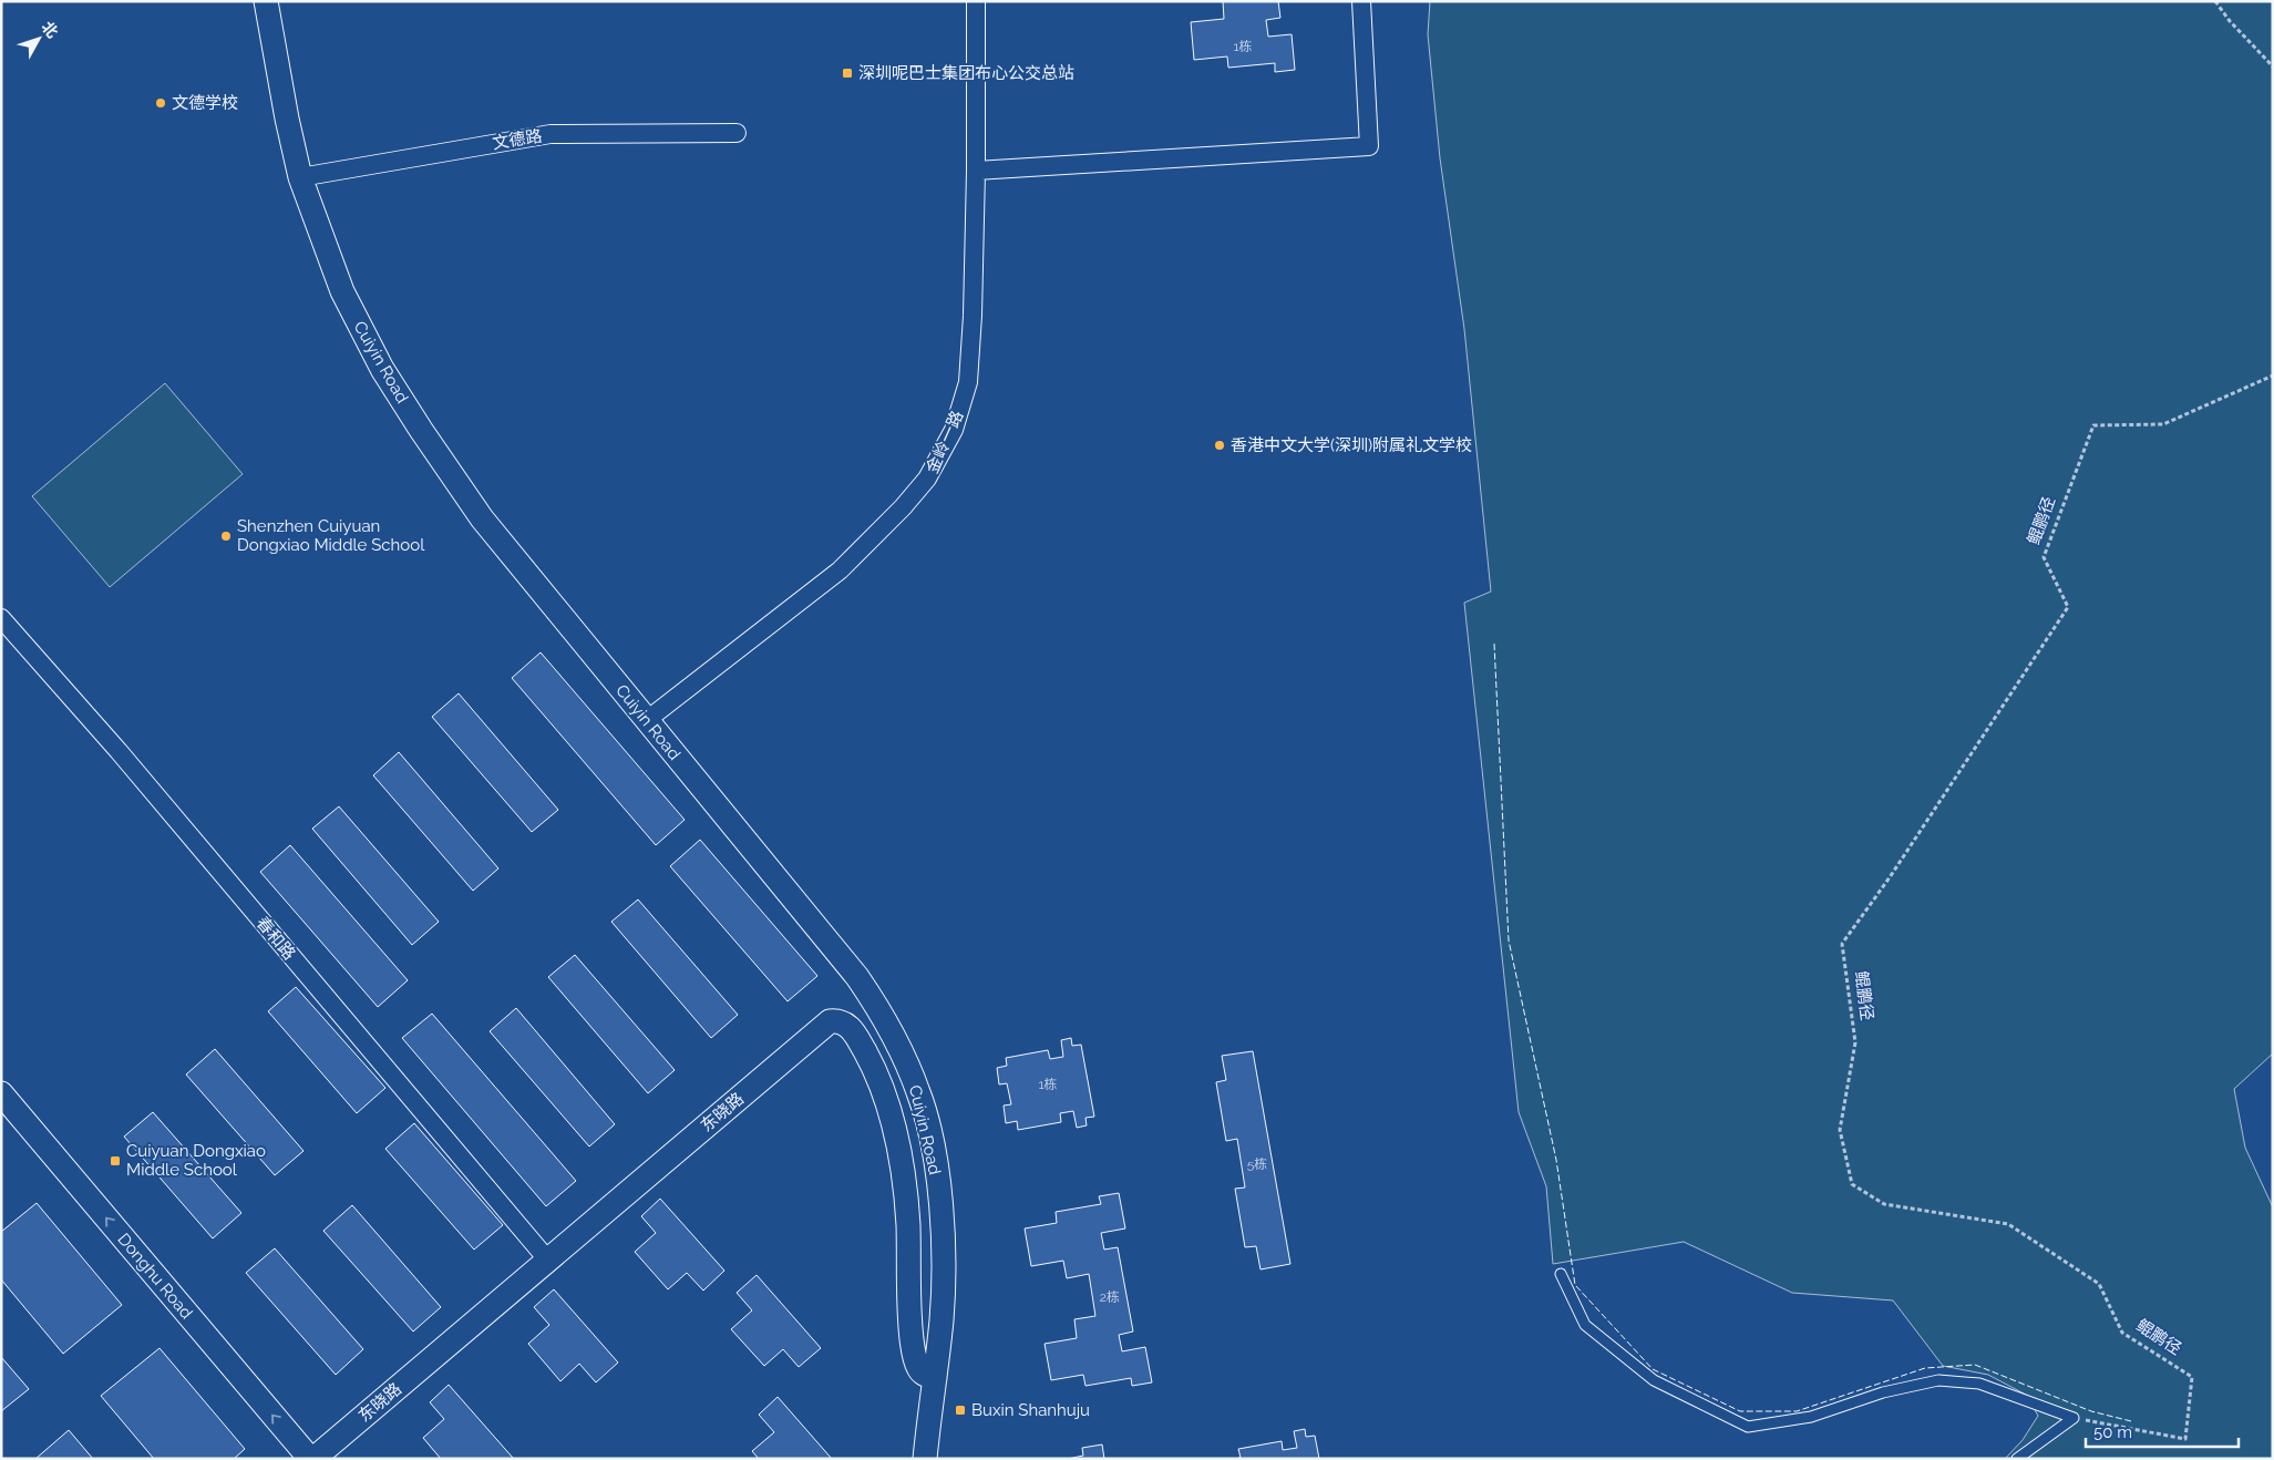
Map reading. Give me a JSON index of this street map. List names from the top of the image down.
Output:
{
  "streets": {
    "street": [
      "文德路",
      "Cuiyin Road",
      "金岭一路",
      "春和路",
      "东晓路",
      "Donghu Road"
    ],
    "path": ["鲲鹏径"]
  },
  "crossings": [
    ["文德路", "Cuiyin Road"],
    ["Cuiyin Road", "金岭一路"],
    ["Cuiyin Road", "东晓路"],
    ["春和路", "东晓路"],
    ["东晓路", "Donghu Road"]
  ],
  "one_way": ["Donghu Road"],
  "places": {
    "transit": ["深圳呢巴士集团布心公交总站", "Cuiyuan Dongxiao Middle School", "Buxin Shanhuju"],
    "other": ["文德学校", "香港中文大学(深圳)附属礼文学校", "Shenzhen Cuiyuan Dongxiao Middle School"]
  },
  "house_numbers": [
    "1栋",
    "1栋",
    "5栋",
    "2栋"
  ],
  "scale_bar": "50 m",
  "north": "top right"
}
